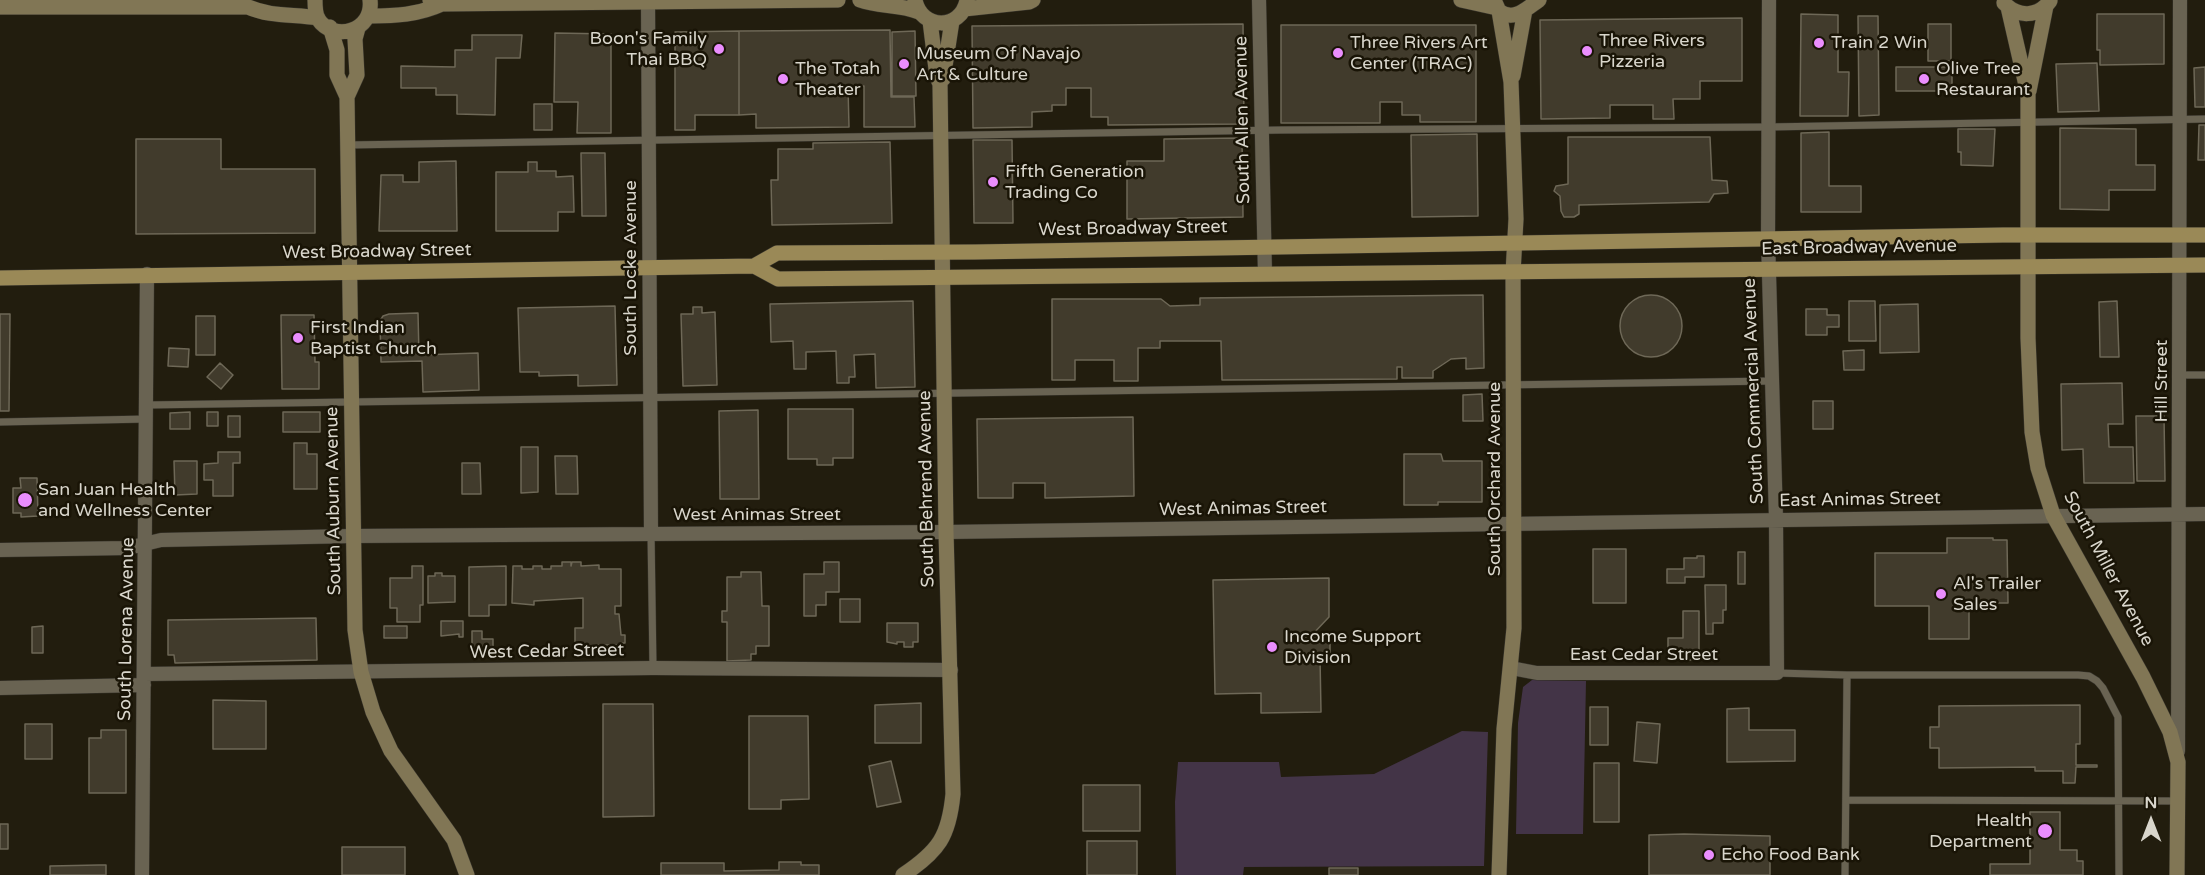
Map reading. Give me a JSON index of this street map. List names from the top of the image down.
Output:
{
  "streets": {
    "main road": [
      "West Broadway Street",
      "East Broadway Avenue",
      "South Orchard Avenue",
      "South Behrend Avenue",
      "South Auburn Avenue",
      "South Miller Avenue"
    ],
    "street": [
      "South Allen Avenue",
      "South Locke Avenue",
      "Hill Street",
      "South Commercial Avenue",
      "East Animas Street",
      "West Animas Street",
      "South Lorena Avenue",
      "West Cedar Street",
      "East Cedar Street"
    ]
  },
  "crossings": [
    ["South Allen Avenue", "West Broadway Street"],
    ["West Broadway Street", "East Broadway Avenue"],
    ["West Broadway Street", "South Locke Avenue"],
    ["West Broadway Street", "South Orchard Avenue"],
    ["West Broadway Street", "South Behrend Avenue"],
    ["West Broadway Street", "South Auburn Avenue"],
    ["West Broadway Street", "South Lorena Avenue"],
    ["East Broadway Avenue", "Hill Street"],
    ["East Broadway Avenue", "South Commercial Avenue"],
    ["East Broadway Avenue", "South Orchard Avenue"],
    ["East Broadway Avenue", "South Miller Avenue"],
    ["South Locke Avenue", "West Animas Street"],
    ["Hill Street", "East Animas Street"],
    ["Hill Street", "South Miller Avenue"],
    ["South Commercial Avenue", "East Animas Street"],
    ["South Commercial Avenue", "East Cedar Street"],
    ["South Orchard Avenue", "East Animas Street"],
    ["South Orchard Avenue", "West Animas Street"],
    ["South Orchard Avenue", "East Cedar Street"],
    ["South Behrend Avenue", "West Animas Street"],
    ["South Behrend Avenue", "West Cedar Street"],
    ["East Animas Street", "West Animas Street"],
    ["East Animas Street", "South Miller Avenue"],
    ["South Auburn Avenue", "West Animas Street"],
    ["South Auburn Avenue", "West Cedar Street"],
    ["West Animas Street", "South Lorena Avenue"],
    ["South Lorena Avenue", "West Cedar Street"]
  ],
  "places": [
    "Train 2 Win",
    "Boon's Family Thai BBQ",
    "Three Rivers Pizzeria",
    "Three Rivers Art Center (TRAC)",
    "Museum Of Navajo Art & Culture",
    "The Totah Theater",
    "Olive Tree Restaurant",
    "Fifth Generation Trading Co",
    "First Indian Baptist Church",
    "San Juan Health and Wellness Center",
    "Al's Trailer Sales",
    "Income Support Division",
    "Health Department",
    "Echo Food Bank"
  ],
  "north": "top"
}
